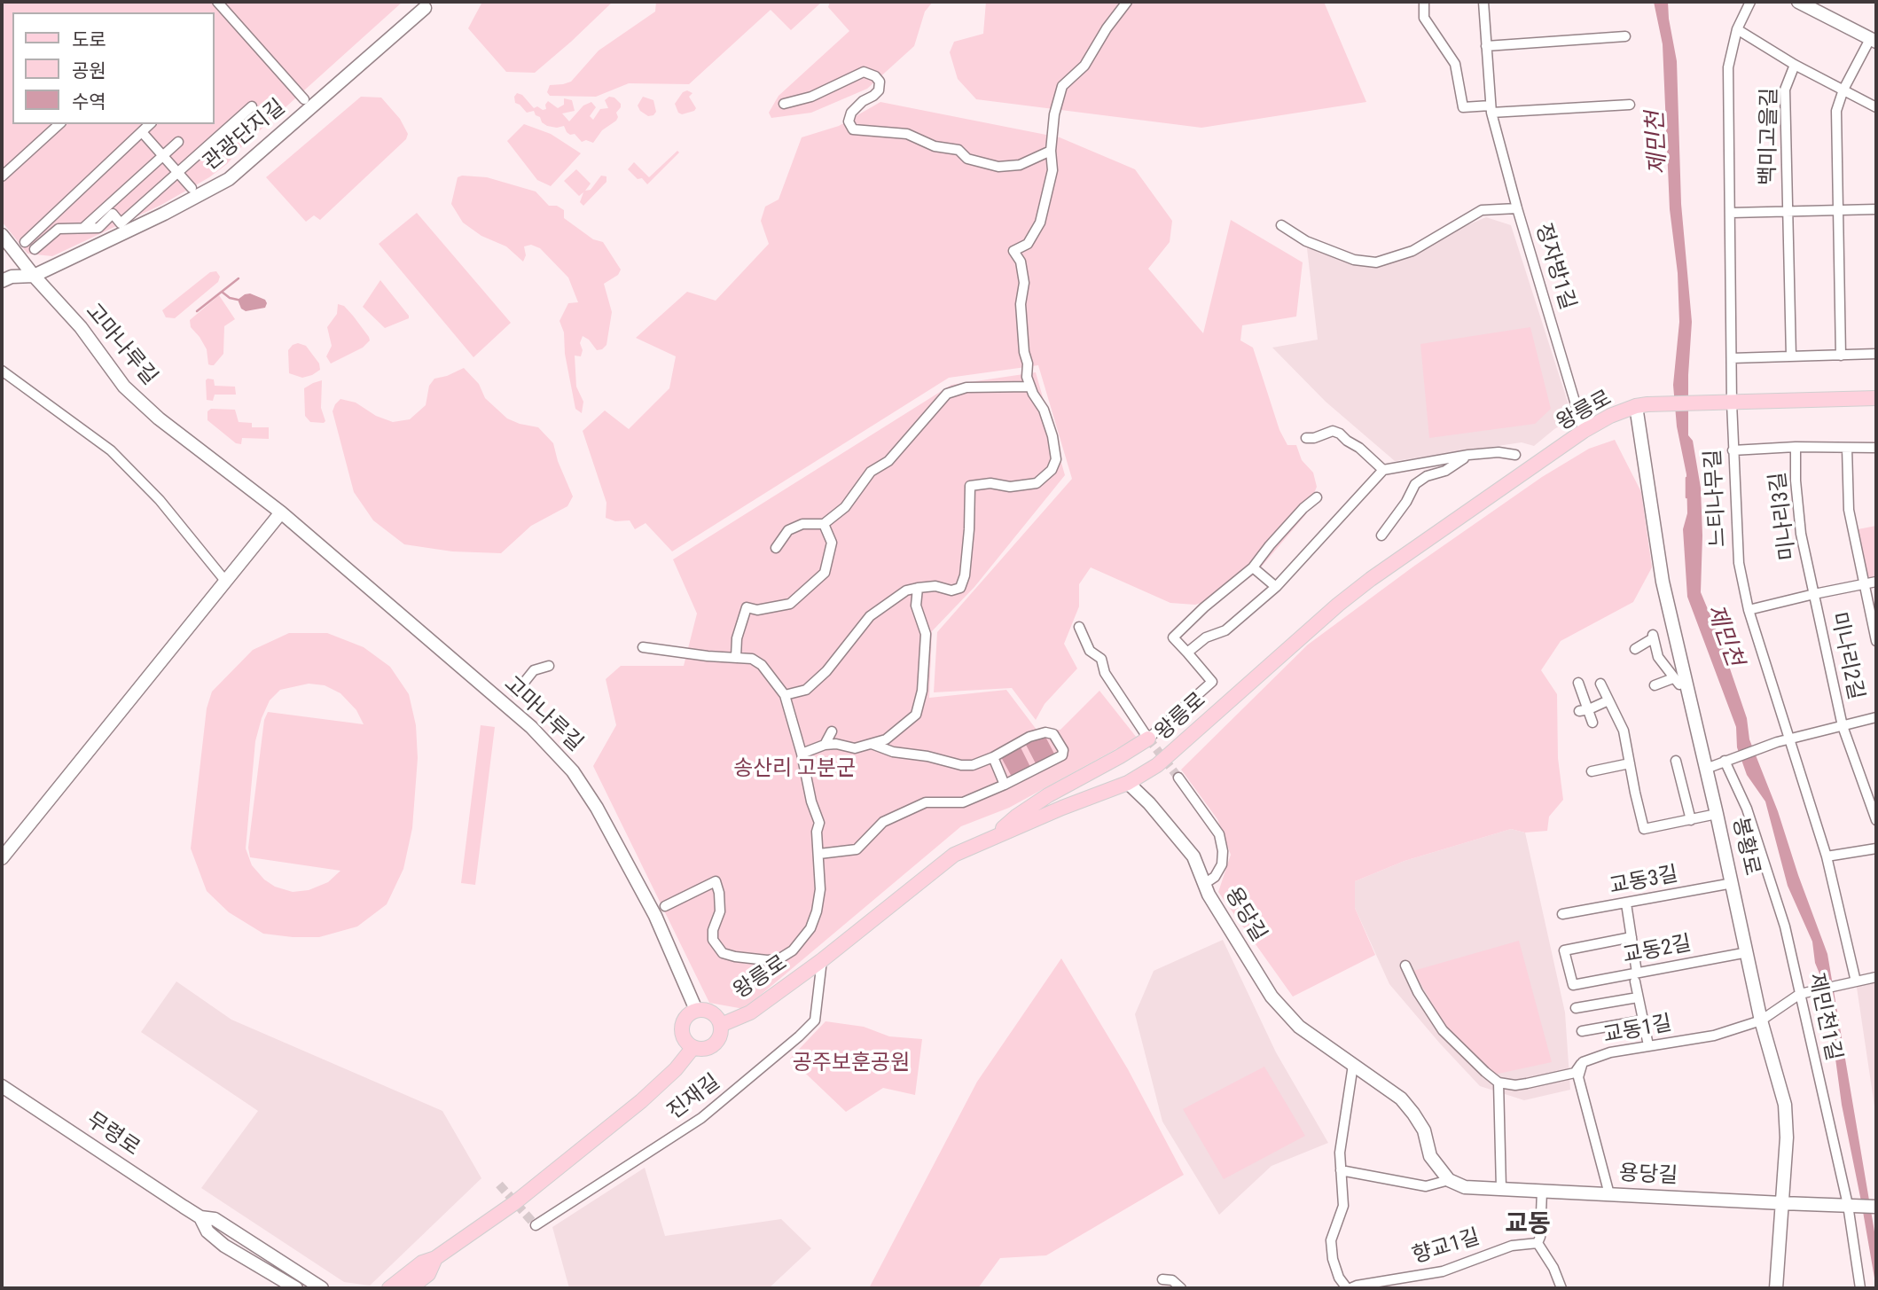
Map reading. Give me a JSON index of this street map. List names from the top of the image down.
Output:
{
  "streets": {
    "main road": [
      "관광단지길",
      "고마나루길",
      "왕릉로",
      "봉황로",
      "용당길",
      "무령로"
    ],
    "street": [
      "백미고을길",
      "정자방1길",
      "느티나무길",
      "미나리3길",
      "미나리2길",
      "교동3길",
      "교동2길",
      "제민천1길",
      "교동1길",
      "진재길",
      "향교1길"
    ]
  },
  "crossings": [
    ["관광단지길", "고마나루길"],
    ["백미고을길", "느티나무길"],
    ["정자방1길", "왕릉로"],
    ["고마나루길", "왕릉로"],
    ["왕릉로", "봉황로"],
    ["왕릉로", "용당길"],
    ["왕릉로", "진재길"],
    ["느티나무길", "미나리2길"],
    ["미나리3길", "미나리2길"],
    ["미나리2길", "제민천1길"],
    ["봉황로", "교동3길"],
    ["봉황로", "용당길"],
    ["봉황로", "교동2길"],
    ["봉황로", "교동1길"],
    ["용당길", "제민천1길"],
    ["용당길", "교동1길"],
    ["용당길", "향교1길"]
  ],
  "districts": ["교동"],
  "water": ["제민천"],
  "parks": ["송산리 고분군", "공주보훈공원"],
  "legend": ["도로", "공원", "수역"]
}
